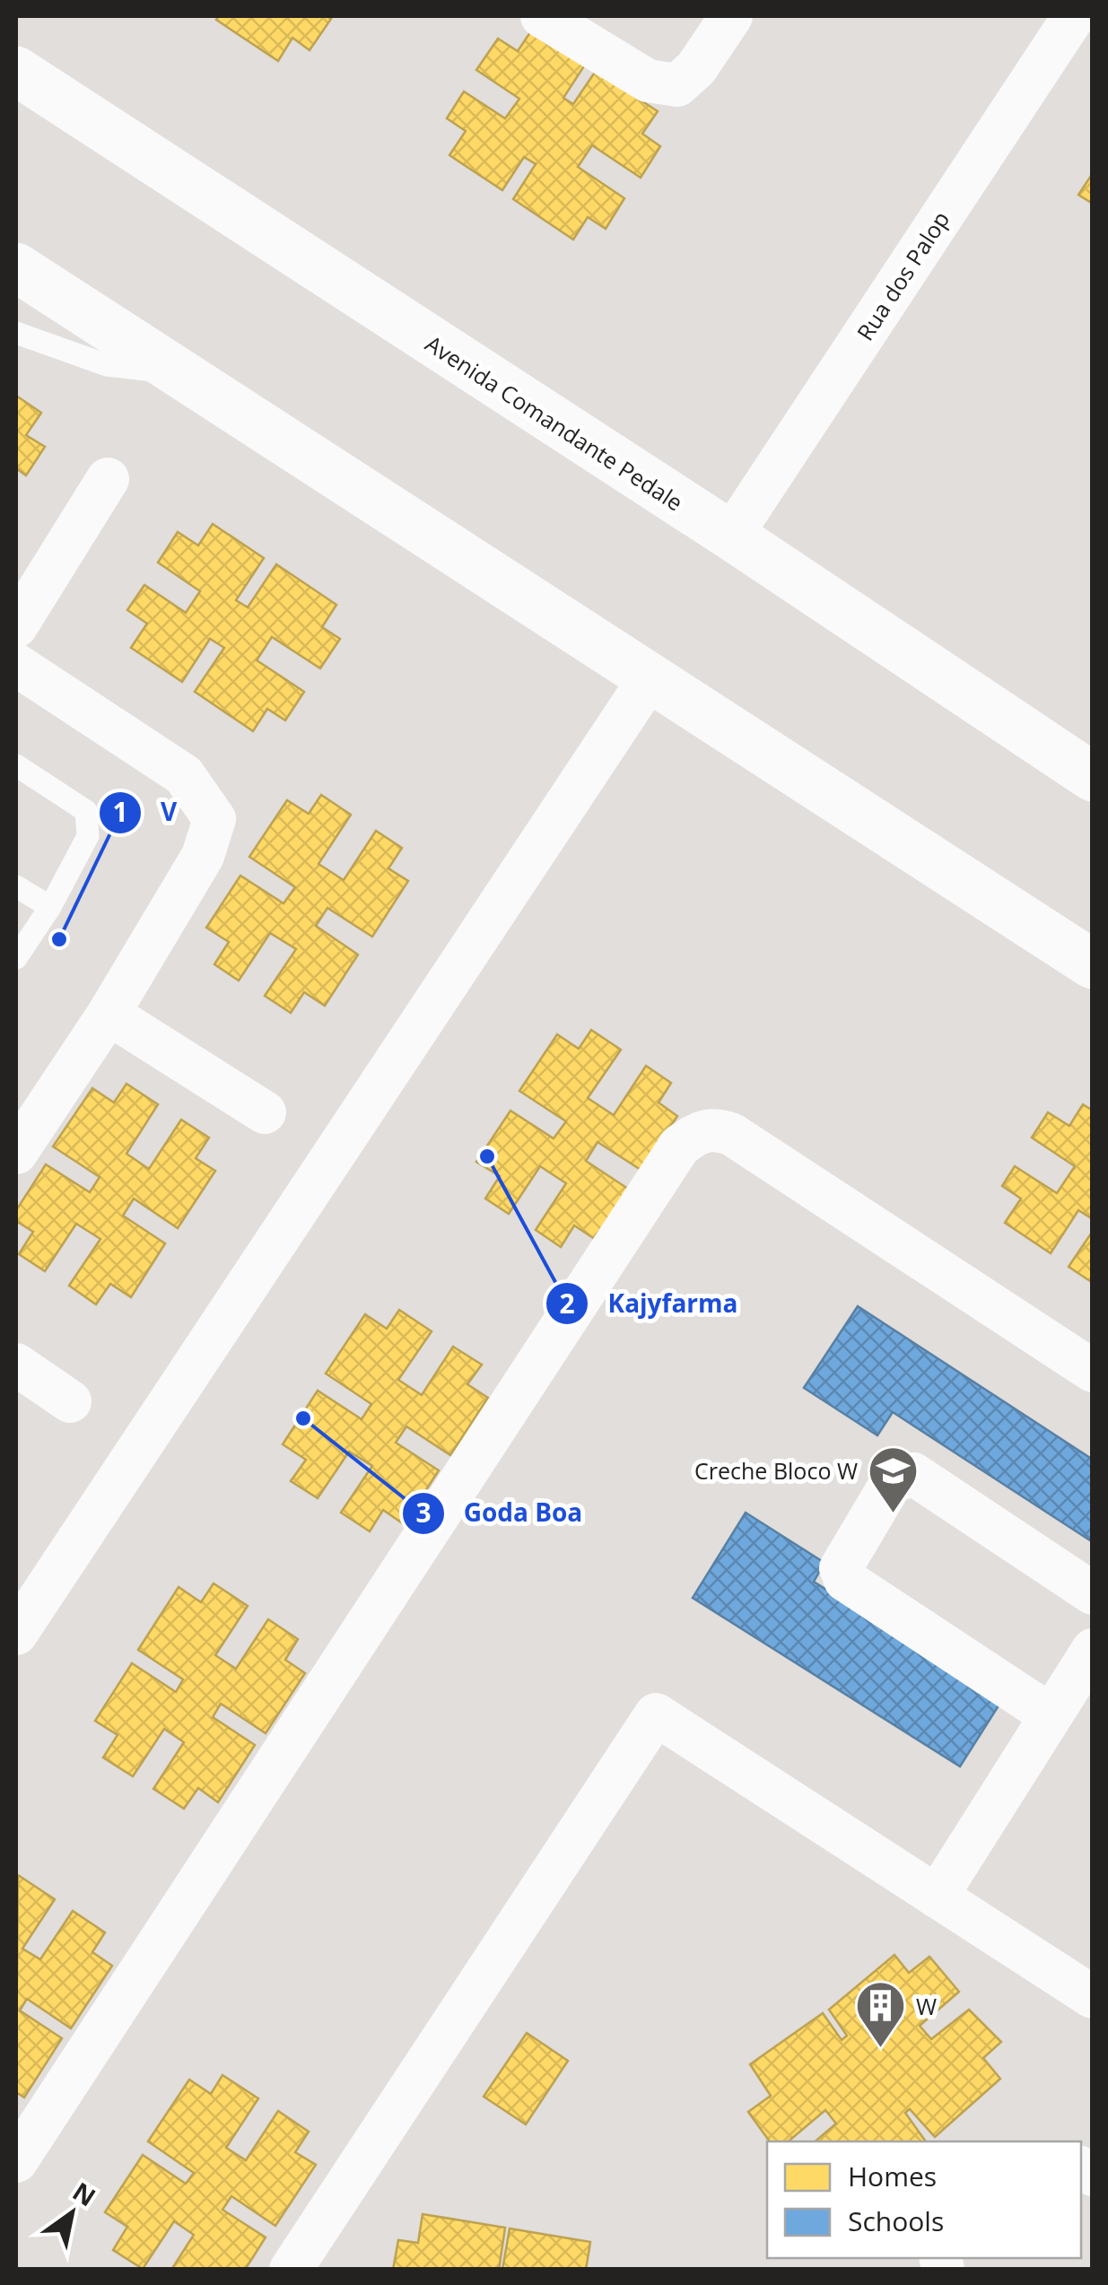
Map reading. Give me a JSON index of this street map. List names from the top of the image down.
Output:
{
  "streets": {
    "street": ["Rua dos Palop", "Avenida Comandante Pedale"]
  },
  "crossings": [
    ["Rua dos Palop", "Avenida Comandante Pedale"]
  ],
  "places": {
    "other": ["V", "Kajyfarma", "Goda Boa"],
    "school or university": ["Creche Bloco W"],
    "building": ["W"]
  },
  "legend": ["Homes", "Schools"],
  "north": "top right"
}
